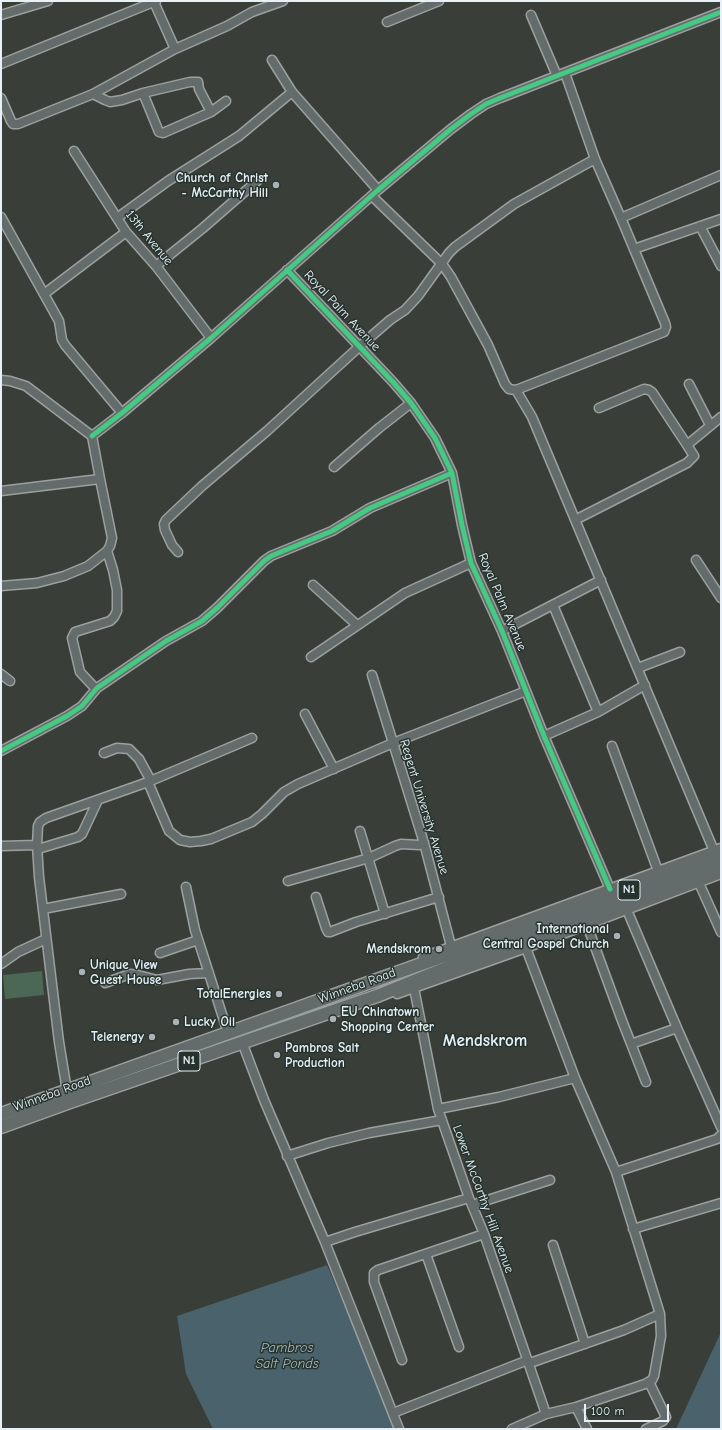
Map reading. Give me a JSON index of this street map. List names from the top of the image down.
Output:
{
  "streets": {
    "highway": ["N1", "Winneba Road"],
    "street": [
      "13th Avenue",
      "Royal Palm Avenue",
      "Regent University Avenue",
      "Lower McCarthy Hill Avenue"
    ]
  },
  "districts": ["Mendskrom"],
  "water": ["Pambros Salt Ponds"],
  "places": [
    "Church of Christ - McCarthy Hill",
    "International Central Gospel Church",
    "Mendskrom",
    "Unique View Guest House",
    "TotalEnergies",
    "EU Chinatown Shopping Center",
    "Lucky Oil",
    "Telenergy",
    "Pambros Salt Production"
  ],
  "scale_bar": "100 m"
}
